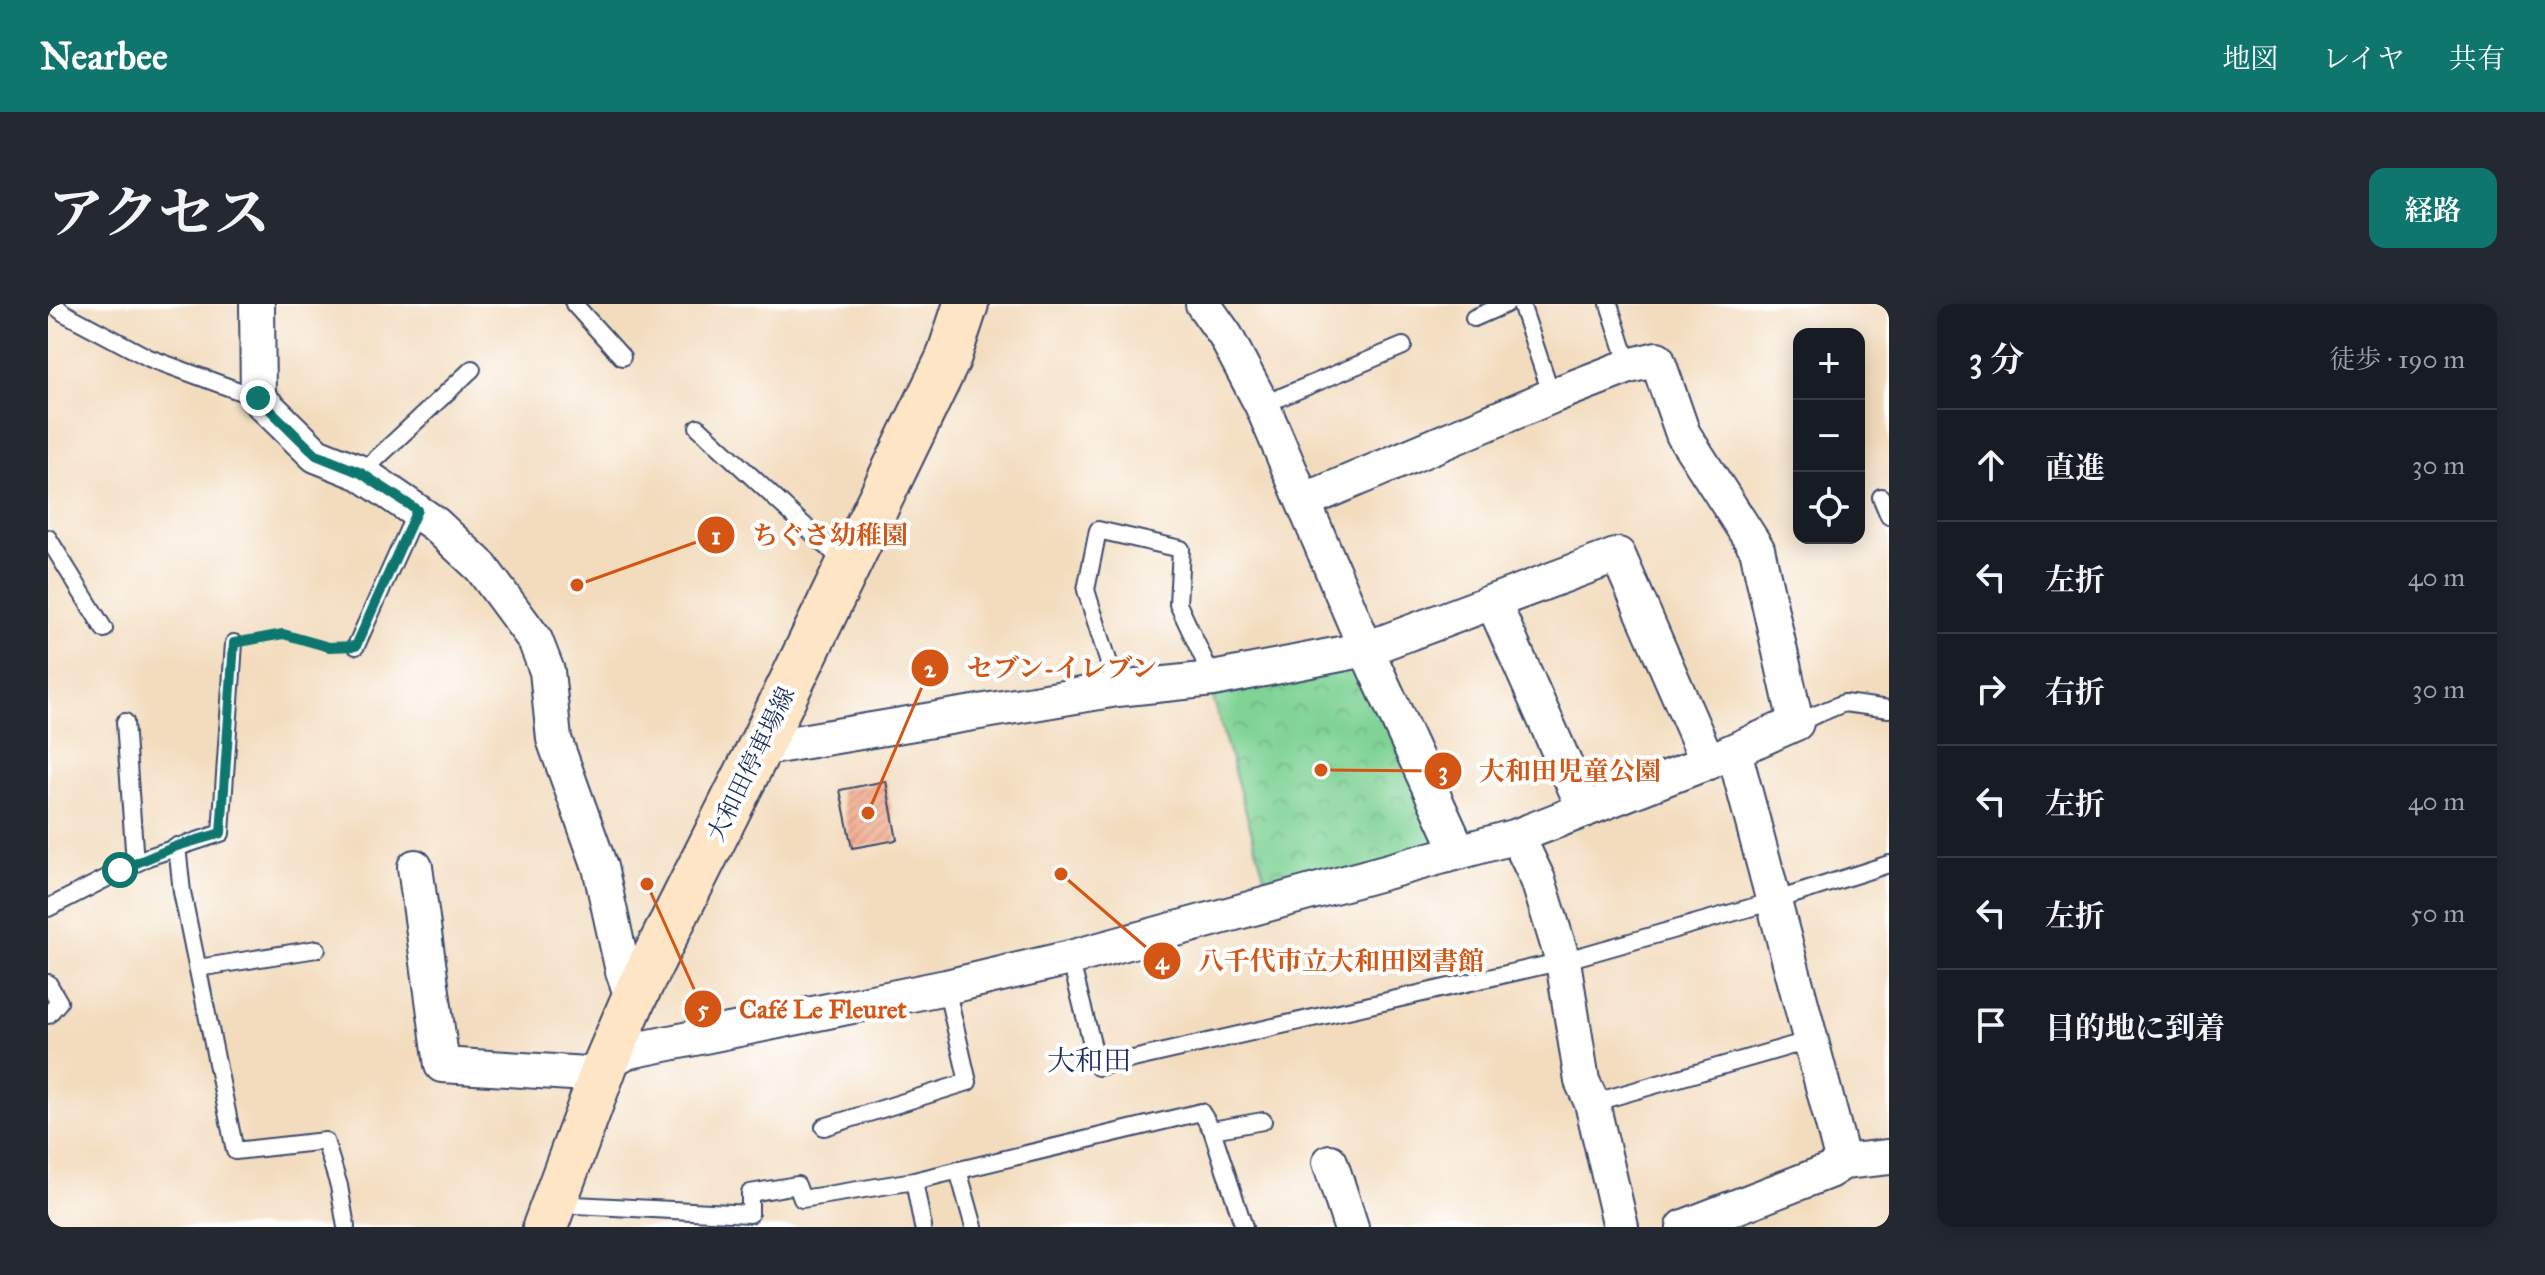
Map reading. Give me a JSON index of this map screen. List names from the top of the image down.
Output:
{
  "streets": {
    "main road": ["大和田停車場線"]
  },
  "districts": ["大和田"],
  "places": [
    "ちぐさ幼稚園",
    "大和田児童公園",
    "セブン-イレブン",
    "八千代市立大和田図書館",
    "Café Le Fleuret"
  ],
  "page": {
    "header": "Nearbee",
    "nav": ["地図", "レイヤ", "共有"],
    "title": "アクセス",
    "buttons": "経路",
    "heading": ["3 分", "徒歩 · 190 m"],
    "map_buttons": ["+", "−"],
    "list": [
      ["直進", "30 m"],
      ["左折", "40 m"],
      ["右折", "30 m"],
      ["左折", "40 m"],
      ["左折", "50 m"],
      "目的地に到着"
    ]
  }
}
